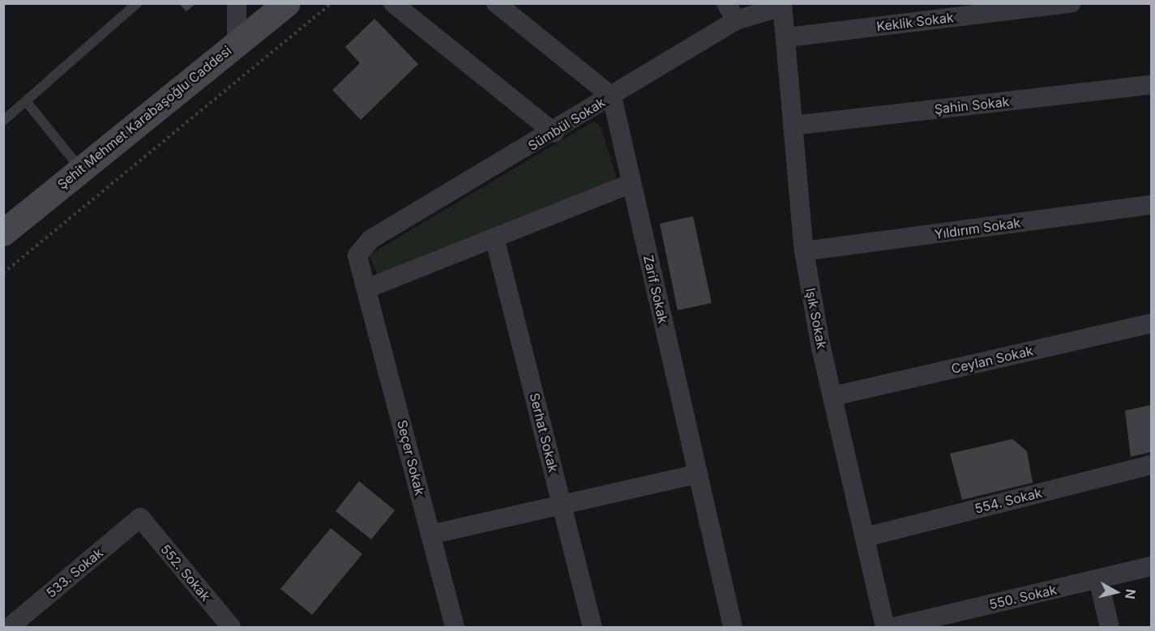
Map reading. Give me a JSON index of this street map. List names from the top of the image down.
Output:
{
  "streets": {
    "main road": ["Şehit Mehmet Karabaşoğlu Caddesi"],
    "street": [
      "Keklik Sokak",
      "Şahin Sokak",
      "Sümbül Sokak",
      "Yıldırım Sokak",
      "Zarif Sokak",
      "Işık Sokak",
      "Ceylan Sokak",
      "Serhat Sokak",
      "Seçer Sokak",
      "554. Sokak",
      "533. Sokak",
      "552. Sokak",
      "550. Sokak"
    ]
  },
  "crossings": [
    ["Keklik Sokak", "Işık Sokak"],
    ["Şahin Sokak", "Işık Sokak"],
    ["Sümbül Sokak", "Zarif Sokak"],
    ["Sümbül Sokak", "Işık Sokak"],
    ["Sümbül Sokak", "Seçer Sokak"],
    ["Yıldırım Sokak", "Işık Sokak"],
    ["Işık Sokak", "Ceylan Sokak"],
    ["Işık Sokak", "554. Sokak"],
    ["533. Sokak", "552. Sokak"]
  ],
  "north": "right"
}
